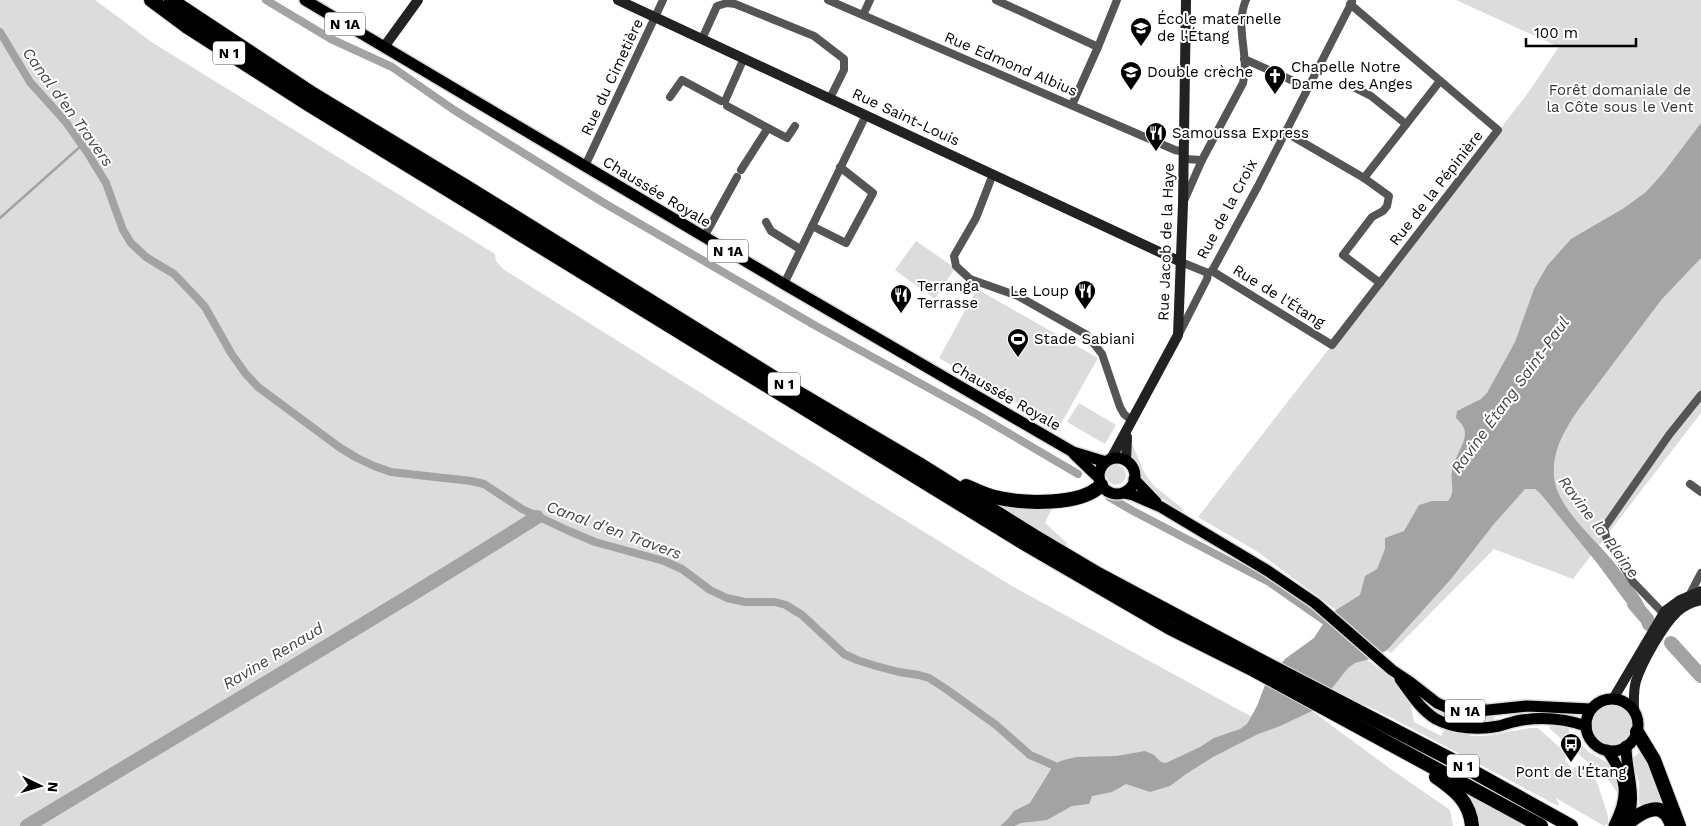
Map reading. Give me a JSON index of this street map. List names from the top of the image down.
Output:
{
  "streets": {
    "highway": ["N 1"],
    "main road": ["N 1A", "Chaussée Royale"],
    "street": [
      "Rue Edmond Albius",
      "Rue du Cimetière",
      "Rue Saint-Louis",
      "Rue de la Pépinière",
      "Rue de la Croix",
      "Rue Jacob de la Haye",
      "Rue de l'Étang"
    ]
  },
  "crossings": [
    ["N 1A", "Chaussée Royale"],
    ["N 1A", "Rue de la Croix"],
    ["Rue Edmond Albius", "Rue Jacob de la Haye"],
    ["Rue du Cimetière", "Rue Saint-Louis"],
    ["Rue du Cimetière", "Chaussée Royale"],
    ["Rue Saint-Louis", "Rue Jacob de la Haye"],
    ["Rue Saint-Louis", "Rue de l'Étang"],
    ["Rue de la Pépinière", "Rue de la Croix"],
    ["Rue de la Pépinière", "Rue de l'Étang"],
    ["Chaussée Royale", "Rue de la Croix"],
    ["Rue de la Croix", "Rue Jacob de la Haye"],
    ["Rue de la Croix", "Rue de l'Étang"],
    ["Rue Jacob de la Haye", "Rue de l'Étang"]
  ],
  "water": [
    "Canal d'en Travers",
    "Ravine Étang Saint-Paul",
    "Ravine la Plaine",
    "Ravine Renaud"
  ],
  "parks": ["Forêt domaniale de la Côte sous le Vent"],
  "places": {
    "school or university": ["École maternelle de l'Étang", "Double crèche"],
    "church": ["Chapelle Notre Dame des Anges"],
    "restaurant": ["Samoussa Express", "Le Loup", "Terranga Terrasse"],
    "sports": ["Stade Sabiani"],
    "bus stop": ["Pont de l'Étang"]
  },
  "scale_bar": "100 m",
  "north": "right"
}
